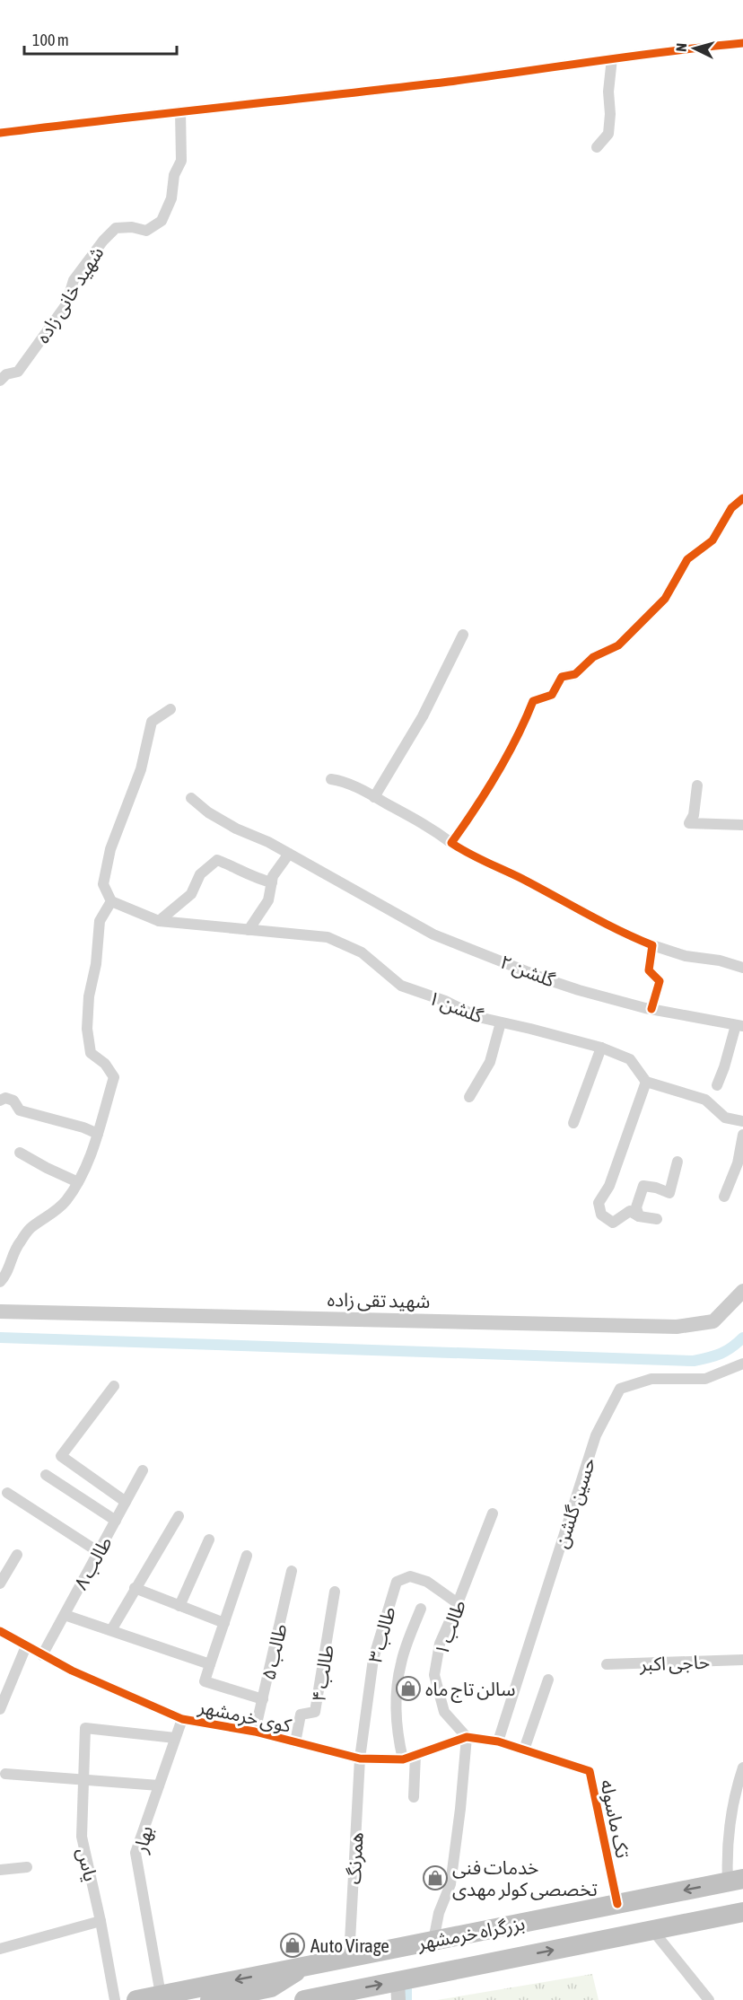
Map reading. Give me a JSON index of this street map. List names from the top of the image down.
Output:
{
  "streets": {
    "highway": ["بزرگراه خرمشهر"],
    "main road": ["شهید تقی زاده"],
    "street": [
      "شهید خانی زاده",
      "گلشن ۲",
      "گلشن ۱",
      "حسین گلشن",
      "طالب ۸",
      "طالب ۱",
      "طالب ۳",
      "طالب ۵",
      "حاجی اکبر",
      "طالب ۴",
      "کوی خرمشهر",
      "تک ماسوله",
      "بهار",
      "همرنگ",
      "یاس"
    ]
  },
  "crossings": [
    ["حسین گلشن", "کوی خرمشهر"],
    ["حسین گلشن", "تک ماسوله"],
    ["طالب ۸", "کوی خرمشهر"],
    ["طالب ۱", "طالب ۳"],
    ["طالب ۱", "کوی خرمشهر"],
    ["طالب ۳", "کوی خرمشهر"],
    ["طالب ۳", "همرنگ"],
    ["طالب ۵", "کوی خرمشهر"],
    ["طالب ۴", "کوی خرمشهر"],
    ["کوی خرمشهر", "تک ماسوله"],
    ["کوی خرمشهر", "بهار"],
    ["کوی خرمشهر", "همرنگ"],
    ["تک ماسوله", "بزرگراه خرمشهر"],
    ["بهار", "یاس"],
    ["بهار", "بزرگراه خرمشهر"],
    ["همرنگ", "بزرگراه خرمشهر"]
  ],
  "places": {
    "shop": ["سالن تاج ماه", "خدمات فنی تخصصی کولر مهدی", "Auto Virage"]
  },
  "scale_bar": "100 m",
  "north": "left"
}
